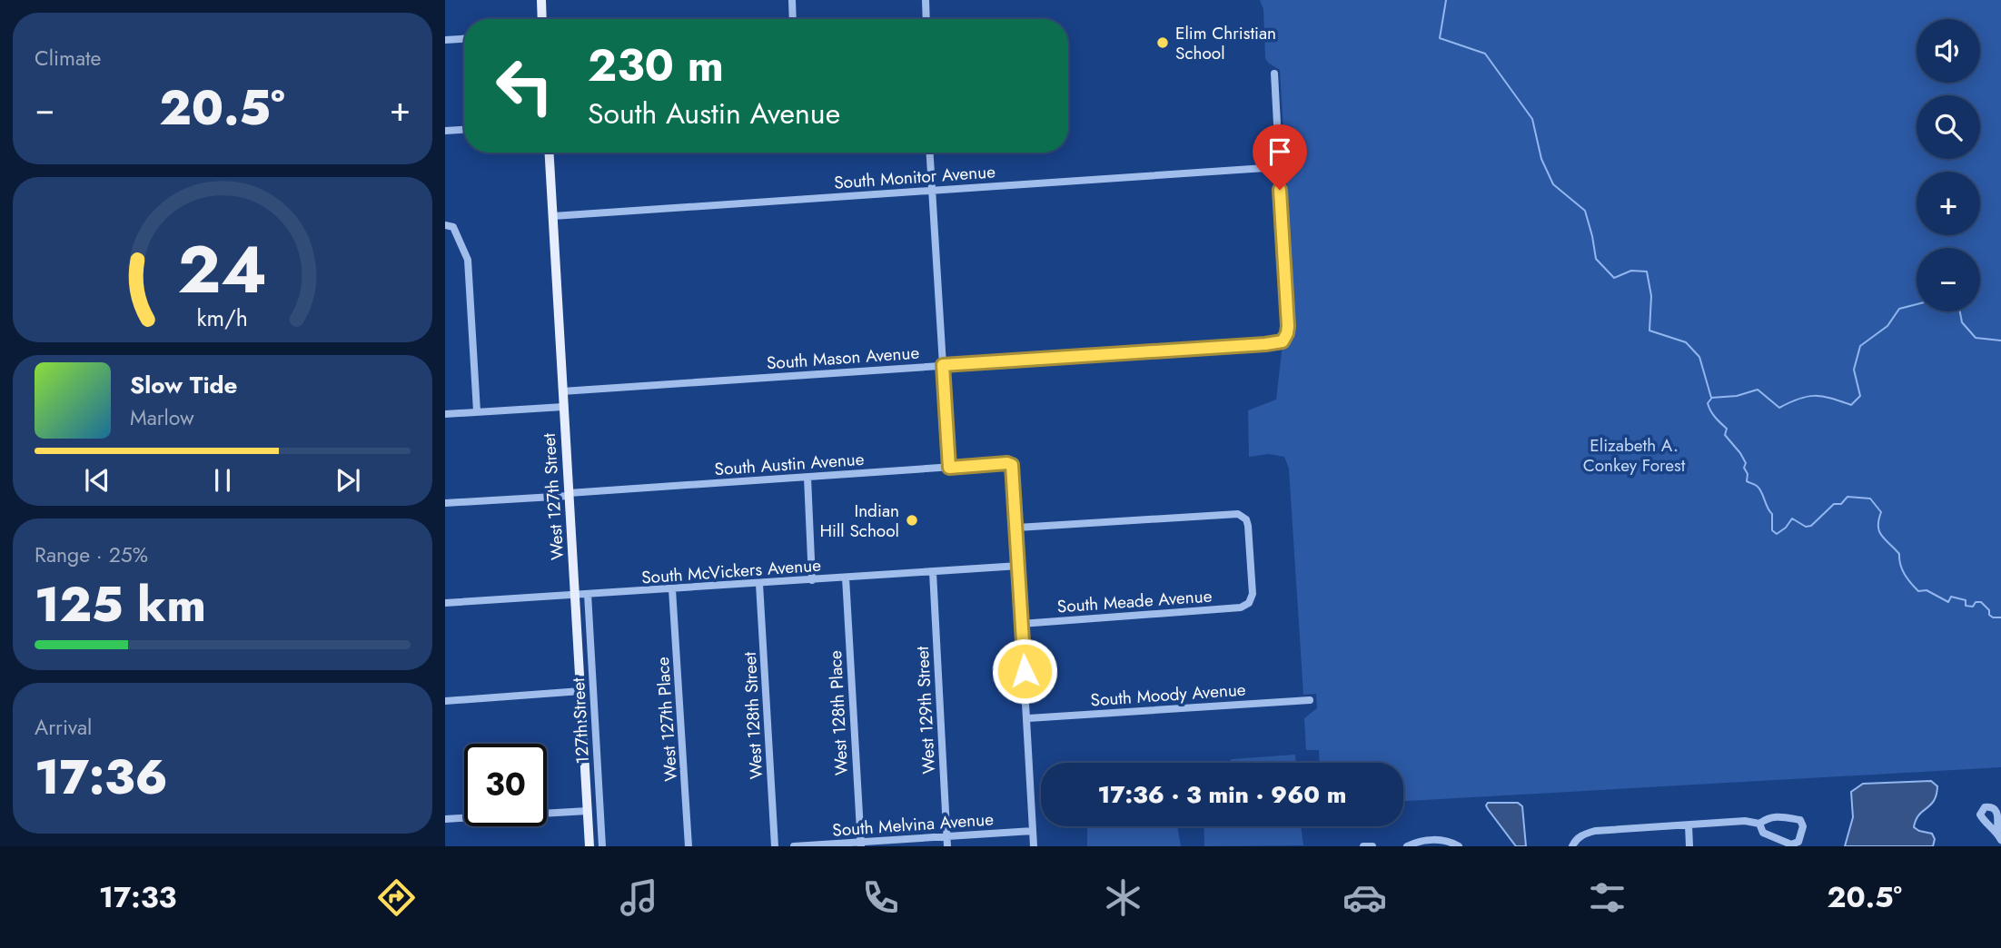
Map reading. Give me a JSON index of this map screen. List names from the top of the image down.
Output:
{
  "streets": {
    "main road": ["West 127th Street"],
    "street": [
      "South Monitor Avenue",
      "South Mason Avenue",
      "South Austin Avenue",
      "South McVickers Avenue",
      "South Meade Avenue",
      "South Moody Avenue",
      "West 129th Street",
      "West 128th Place",
      "West 128th Street",
      "West 127th Place",
      "127th Street",
      "South Melvina Avenue"
    ]
  },
  "crossings": [
    ["South Monitor Avenue", "South Mason Avenue"],
    ["South Monitor Avenue", "West 127th Street"],
    ["South Mason Avenue", "West 127th Street"],
    ["South Austin Avenue", "West 127th Street"],
    ["South Austin Avenue", "South Meade Avenue"],
    ["West 127th Street", "South McVickers Avenue"],
    ["South McVickers Avenue", "West 129th Street"],
    ["South McVickers Avenue", "West 128th Place"],
    ["South McVickers Avenue", "West 128th Street"],
    ["South McVickers Avenue", "West 127th Place"],
    ["South McVickers Avenue", "127th Street"],
    ["West 129th Street", "South Melvina Avenue"],
    ["West 128th Place", "South Melvina Avenue"]
  ],
  "parks": ["Elizabeth A. Conkey Forest"],
  "places": ["Elim Christian School", "Indian Hill School"],
  "page": {
    "tile": [
      "Climate",
      ["Range · 25%", "125 km"],
      ["Arrival", "17:36"]
    ],
    "map_buttons": ["+", "−"],
    "turn": ["230 m", "South Austin Avenue"],
    "heat": ["−", "20.5°", "+"],
    "song": ["Slow Tide", "Marlow"],
    "limit": "30",
    "trip": "17:36 · 3 min · 960 m",
    "tabs": ["17:33", "20.5°"],
    "gauge": ["24", "km/h"]
  }
}
